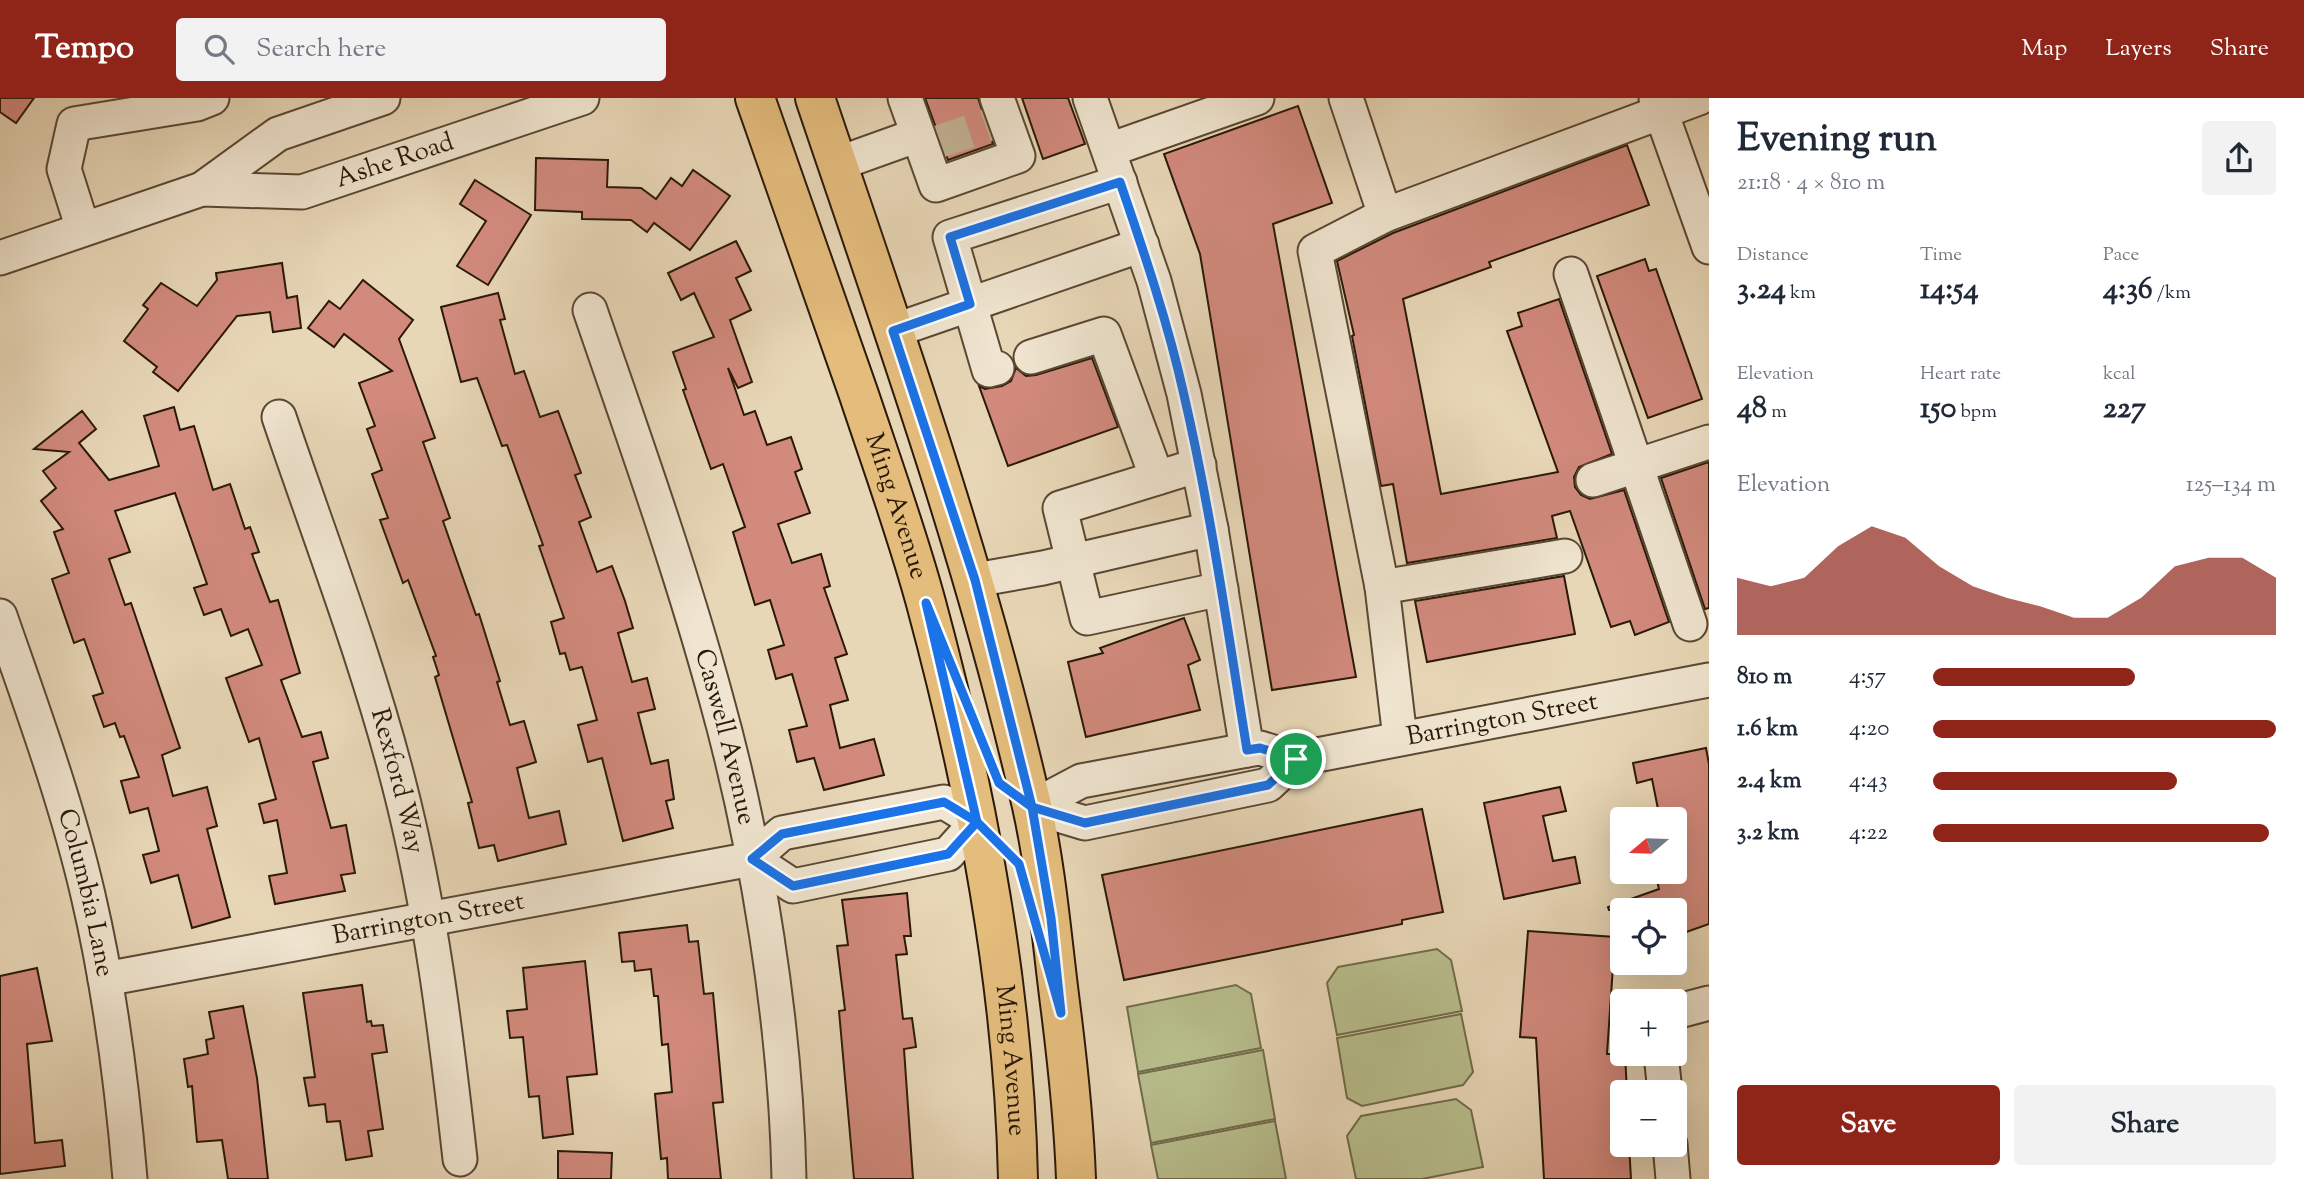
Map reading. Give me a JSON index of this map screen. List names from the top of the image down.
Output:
{
  "streets": {
    "main road": ["Ming Avenue"],
    "street": [
      "Ashe Road",
      "Barrington Street",
      "Caswell Avenue",
      "Rexford Way",
      "Columbia Lane"
    ]
  },
  "crossings": [
    ["Ming Avenue", "Barrington Street"],
    ["Barrington Street", "Caswell Avenue"],
    ["Barrington Street", "Rexford Way"],
    ["Barrington Street", "Columbia Lane"]
  ],
  "north": "left",
  "page": {
    "header": "Tempo",
    "search": "Search here",
    "nav": ["Map", "Layers", "Share"],
    "heading": ["Evening run", "21:18 · 4 × 810 m"],
    "stats": [
      ["Distance", "3.24 km"],
      ["Time", "14:54"],
      ["Pace", "4:36 /km"],
      ["Elevation", "48 m"],
      ["Heart rate", "150 bpm"],
      ["kcal", "227"]
    ],
    "chart": ["Elevation", "125–134 m"],
    "list": [
      {
        "name": "810 m",
        "note": "4:57"
      },
      {
        "name": "1.6 km",
        "note": "4:20"
      },
      {
        "name": "2.4 km",
        "note": "4:43"
      },
      {
        "name": "3.2 km",
        "note": "4:22"
      }
    ],
    "map_buttons": ["+", "−"],
    "buttons": ["Save", "Share"]
  }
}
